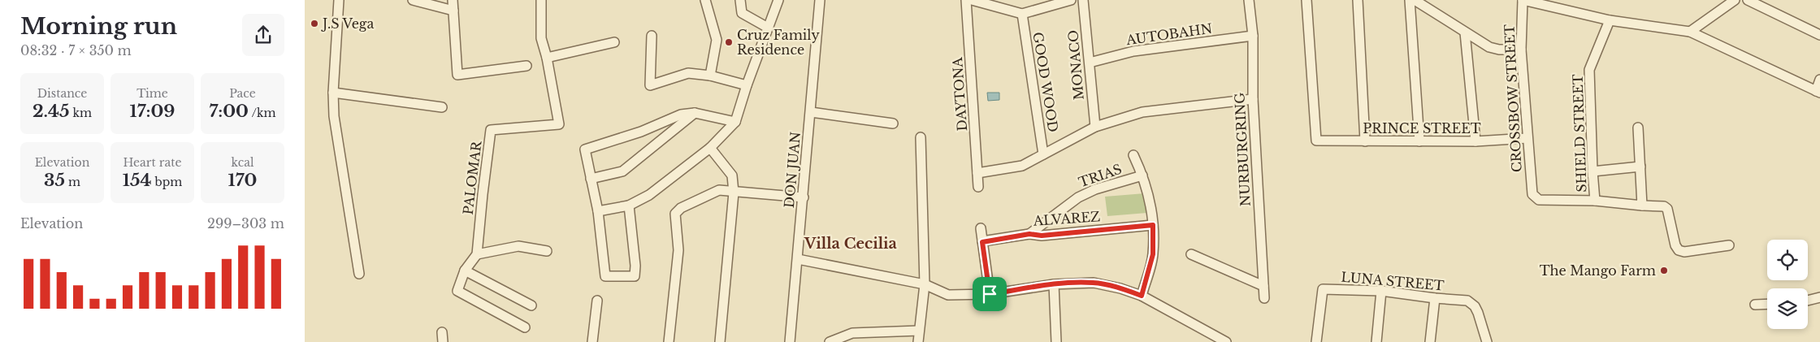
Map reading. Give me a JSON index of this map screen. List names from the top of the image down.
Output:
{
  "streets": {
    "street": [
      "AUTOBAHN",
      "MONACO",
      "GOOD WOOD",
      "DAYTONA",
      "CROSSBOW STREET",
      "PRINCE STREET",
      "SHIELD STREET",
      "NURBURGRING",
      "DON JUAN",
      "TRIAS",
      "PALOMAR",
      "ALVAREZ",
      "LUNA STREET"
    ]
  },
  "crossings": [
    ["AUTOBAHN", "MONACO"],
    ["AUTOBAHN", "NURBURGRING"],
    ["CROSSBOW STREET", "PRINCE STREET"],
    ["CROSSBOW STREET", "SHIELD STREET"],
    ["TRIAS", "ALVAREZ"]
  ],
  "districts": ["Villa Cecilia"],
  "places": ["J.S Vega", "Cruz Family Residence", "The Mango Farm"],
  "page": {
    "heading": ["Morning run", "08:32 · 7 × 350 m"],
    "stats": [
      ["Distance", "2.45 km"],
      ["Time", "17:09"],
      ["Pace", "7:00 /km"],
      ["Elevation", "35 m"],
      ["Heart rate", "154 bpm"],
      ["kcal", "170"]
    ],
    "chart": ["Elevation", "299–303 m"]
  }
}
